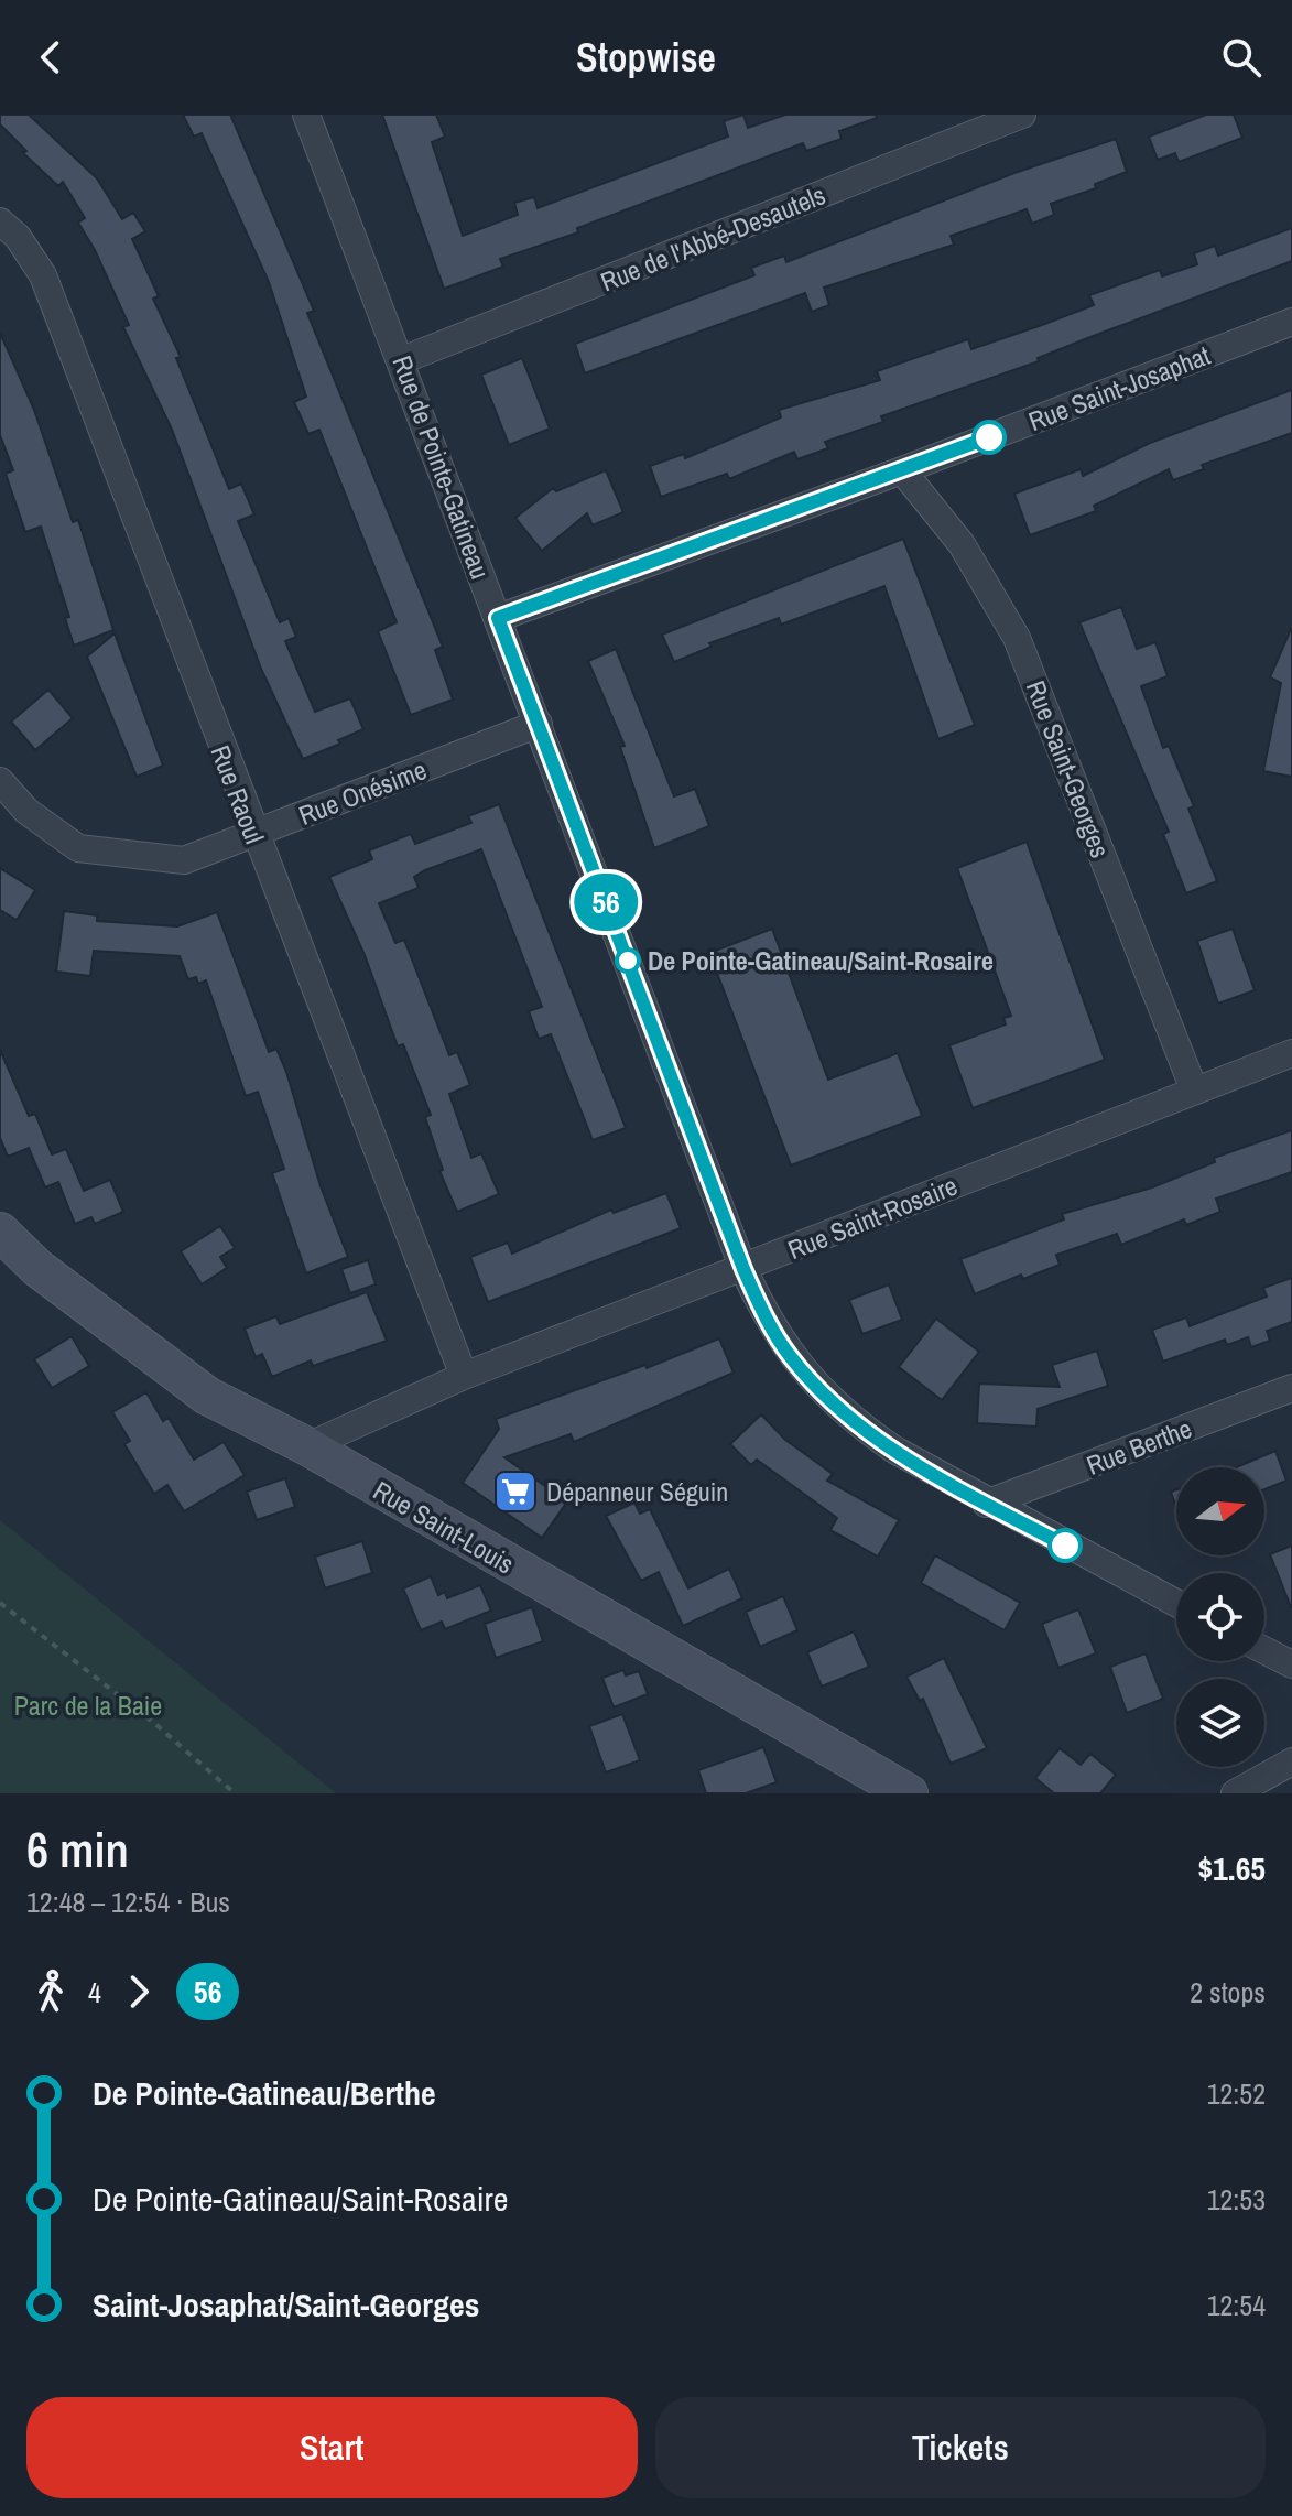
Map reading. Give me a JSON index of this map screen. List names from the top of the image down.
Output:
{
  "streets": {
    "street": [
      "Rue de l'Abbé-Desautels",
      "Rue Saint-Josaphat",
      "Rue de Pointe-Gatineau",
      "Rue Saint-Georges",
      "Rue Onésime",
      "Rue Raoul",
      "Rue Saint-Rosaire",
      "Rue Berthe",
      "Rue Saint-Louis"
    ]
  },
  "crossings": [
    ["Rue de l'Abbé-Desautels", "Rue de Pointe-Gatineau"],
    ["Rue Saint-Josaphat", "Rue de Pointe-Gatineau"],
    ["Rue Saint-Josaphat", "Rue Saint-Georges"],
    ["Rue de Pointe-Gatineau", "Rue Onésime"],
    ["Rue de Pointe-Gatineau", "Rue Saint-Rosaire"],
    ["Rue de Pointe-Gatineau", "Rue Berthe"],
    ["Rue Saint-Georges", "Rue Saint-Rosaire"],
    ["Rue Onésime", "Rue Raoul"],
    ["Rue Raoul", "Rue Saint-Rosaire"],
    ["Rue Saint-Rosaire", "Rue Saint-Louis"]
  ],
  "parks": ["Parc de la Baie"],
  "places": {
    "other": ["De Pointe-Gatineau/Saint-Rosaire"],
    "supermarket": ["Dépanneur Séguin"]
  },
  "lines": ["bus line 56"],
  "north": "right",
  "page": {
    "header": "Stopwise",
    "on_map": "56",
    "heading": ["6 min", "12:48 – 12:54 · Bus", "$1.65"],
    "legs": ["4", "56", "2 stops"],
    "list": [
      {
        "name": "De Pointe-Gatineau/Berthe",
        "value": "12:52"
      },
      {
        "name": "De Pointe-Gatineau/Saint-Rosaire",
        "value": "12:53"
      },
      {
        "name": "Saint-Josaphat/Saint-Georges",
        "value": "12:54"
      }
    ],
    "buttons": ["Start", "Tickets"]
  }
}
